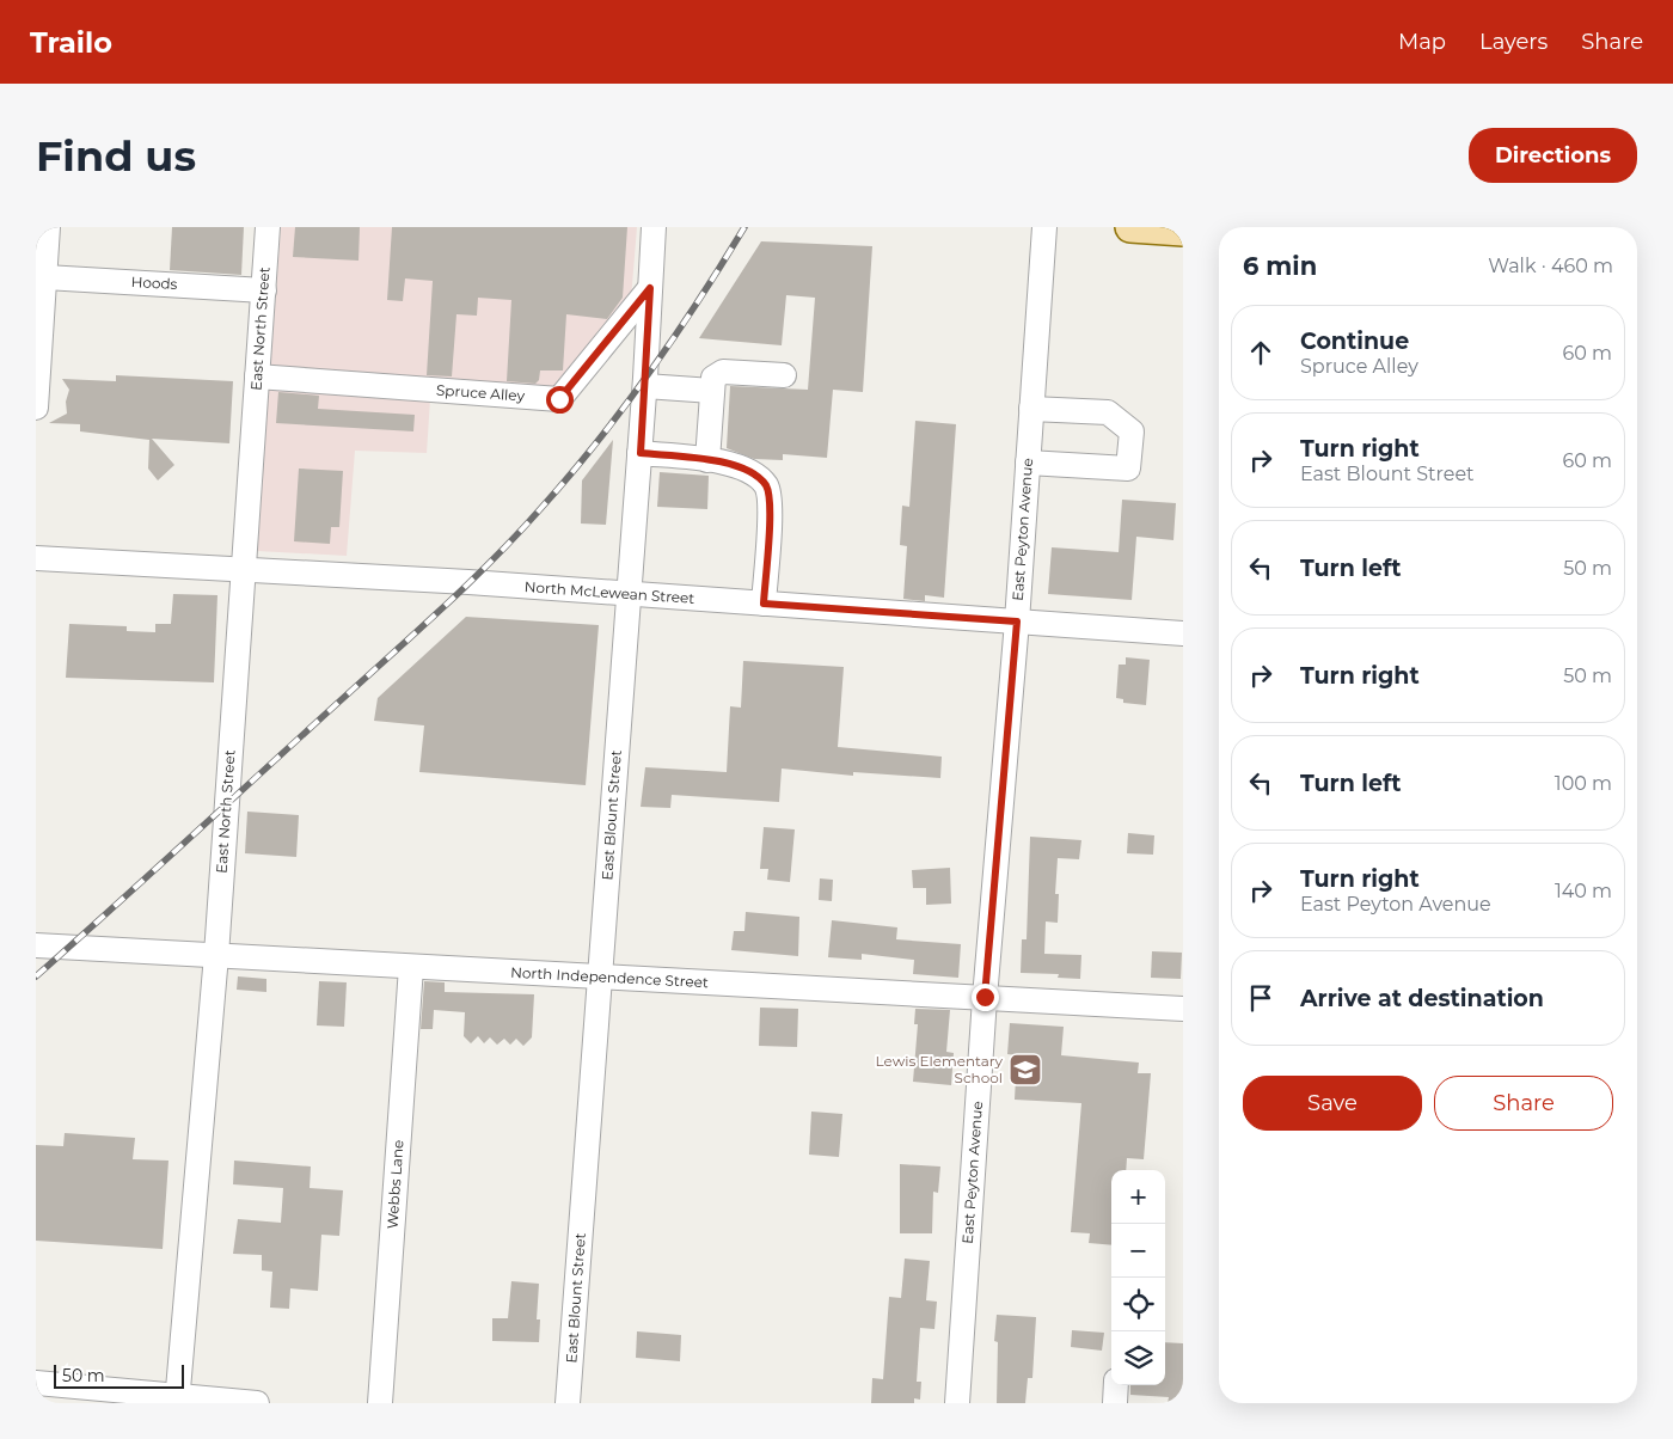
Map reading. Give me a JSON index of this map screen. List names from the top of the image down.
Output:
{
  "streets": {
    "street": [
      "Hoods",
      "East North Street",
      "Spruce Alley",
      "East Peyton Avenue",
      "North McLewean Street",
      "East Blount Street",
      "North Independence Street",
      "Webbs Lane"
    ]
  },
  "crossings": [
    ["Hoods", "East North Street"],
    ["East North Street", "Spruce Alley"],
    ["East North Street", "North McLewean Street"],
    ["East North Street", "North Independence Street"],
    ["Spruce Alley", "East Blount Street"],
    ["East Peyton Avenue", "North McLewean Street"],
    ["East Peyton Avenue", "North Independence Street"],
    ["North McLewean Street", "East Blount Street"],
    ["East Blount Street", "North Independence Street"],
    ["North Independence Street", "Webbs Lane"]
  ],
  "places": {
    "school or university": ["Lewis Elementary School"]
  },
  "scale_bar": "50 m",
  "page": {
    "header": "Trailo",
    "nav": ["Map", "Layers", "Share"],
    "buttons": [
      "Directions",
      ["Save", "Share"]
    ],
    "title": "Find us",
    "heading": ["6 min", "Walk · 460 m"],
    "list": [
      ["Continue", "Spruce Alley", "60 m"],
      ["Turn right", "East Blount Street", "60 m"],
      ["Turn left", "50 m"],
      ["Turn right", "50 m"],
      ["Turn left", "100 m"],
      ["Turn right", "East Peyton Avenue", "140 m"],
      "Arrive at destination"
    ],
    "map_buttons": ["+", "−"],
    "scale": "50 m"
  }
}
